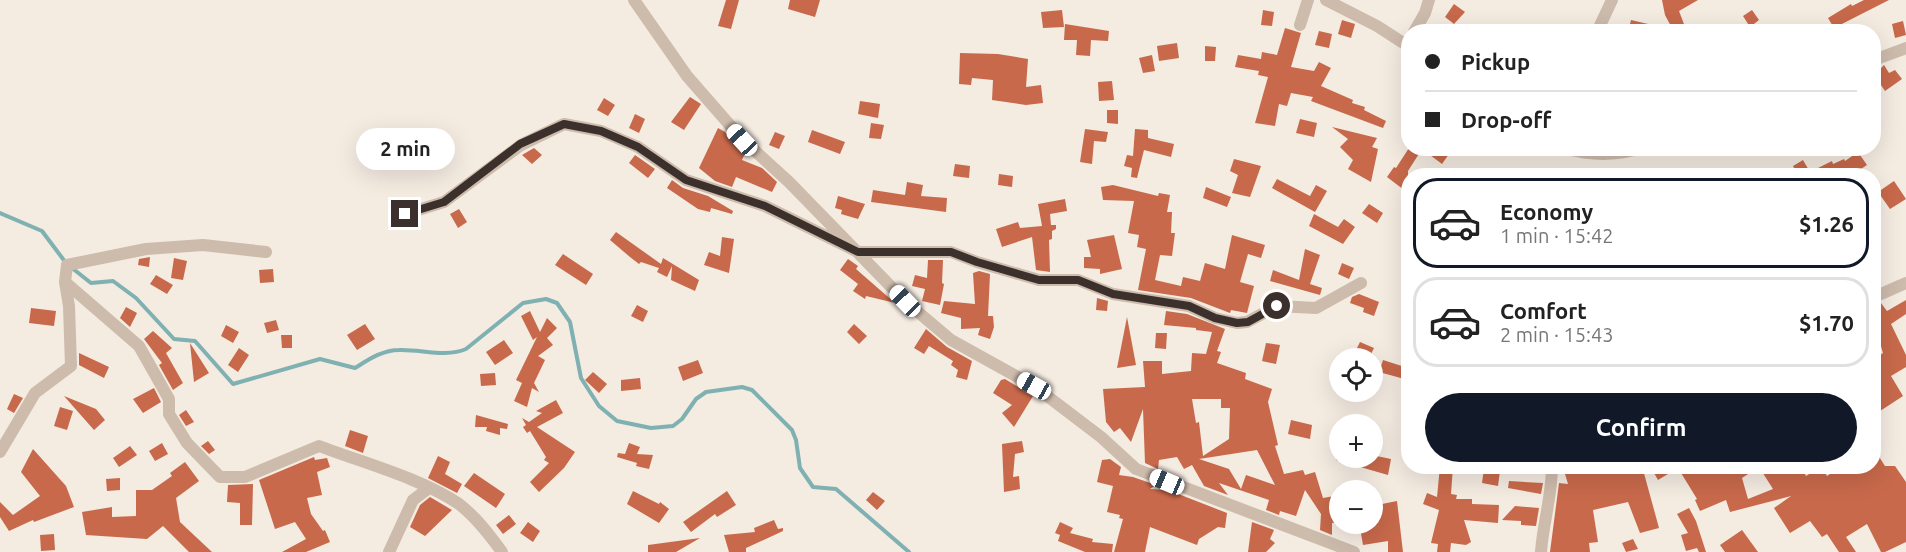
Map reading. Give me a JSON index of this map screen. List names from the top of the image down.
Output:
{
  "page": {
    "banner": ["Pickup", "Drop-off"],
    "bubble": "2 min",
    "list": [
      {
        "name": "Economy",
        "note": "1 min · 15:42",
        "value": "$1.26"
      },
      {
        "name": "Comfort",
        "note": "2 min · 15:43",
        "value": "$1.70"
      }
    ],
    "map_buttons": ["+", "−"],
    "buttons": "Confirm"
  }
}
